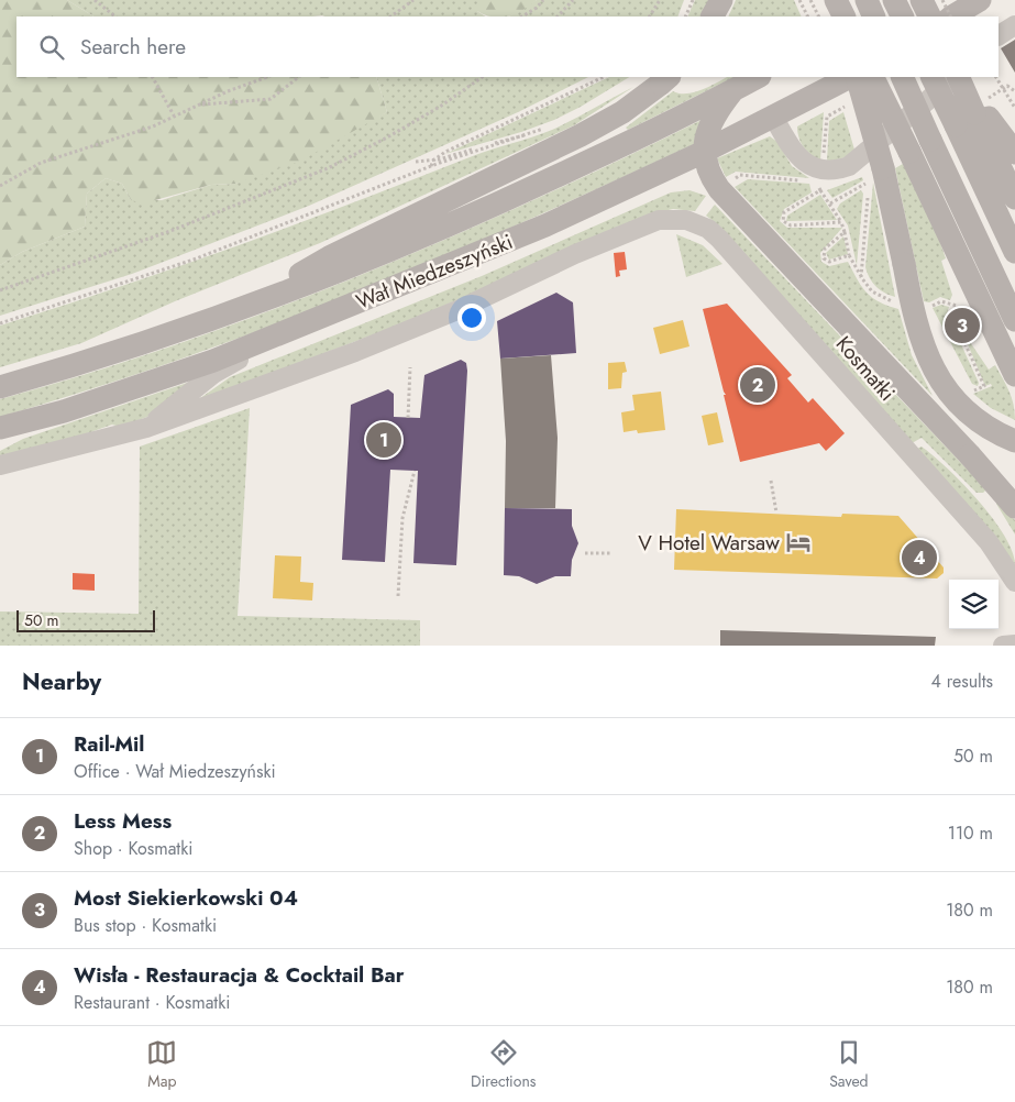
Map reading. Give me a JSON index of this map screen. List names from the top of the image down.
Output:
{
  "streets": {
    "main road": ["Wał Miedzeszyński"],
    "street": ["Kosmatki"]
  },
  "crossings": [
    ["Wał Miedzeszyński", "Kosmatki"]
  ],
  "places": {
    "hotel": ["V Hotel Warsaw"]
  },
  "scale_bar": "50 m",
  "page": {
    "search": "Search here",
    "pins": [
      "3",
      "2",
      "1",
      "4"
    ],
    "scale": "50 m",
    "heading": ["Nearby", "4 results"],
    "list": [
      {
        "mark": "1",
        "name": "Rail-Mil",
        "note": "Office · Wał Miedzeszyński",
        "value": "50 m"
      },
      {
        "mark": "2",
        "name": "Less Mess",
        "note": "Shop · Kosmatki",
        "value": "110 m"
      },
      {
        "mark": "3",
        "name": "Most Siekierkowski 04",
        "note": "Bus stop · Kosmatki",
        "value": "180 m"
      },
      {
        "mark": "4",
        "name": "Wisła - Restauracja & Cocktail Bar",
        "note": "Restaurant · Kosmatki",
        "value": "180 m"
      }
    ],
    "nav": ["Map", "Directions", "Saved"]
  }
}
